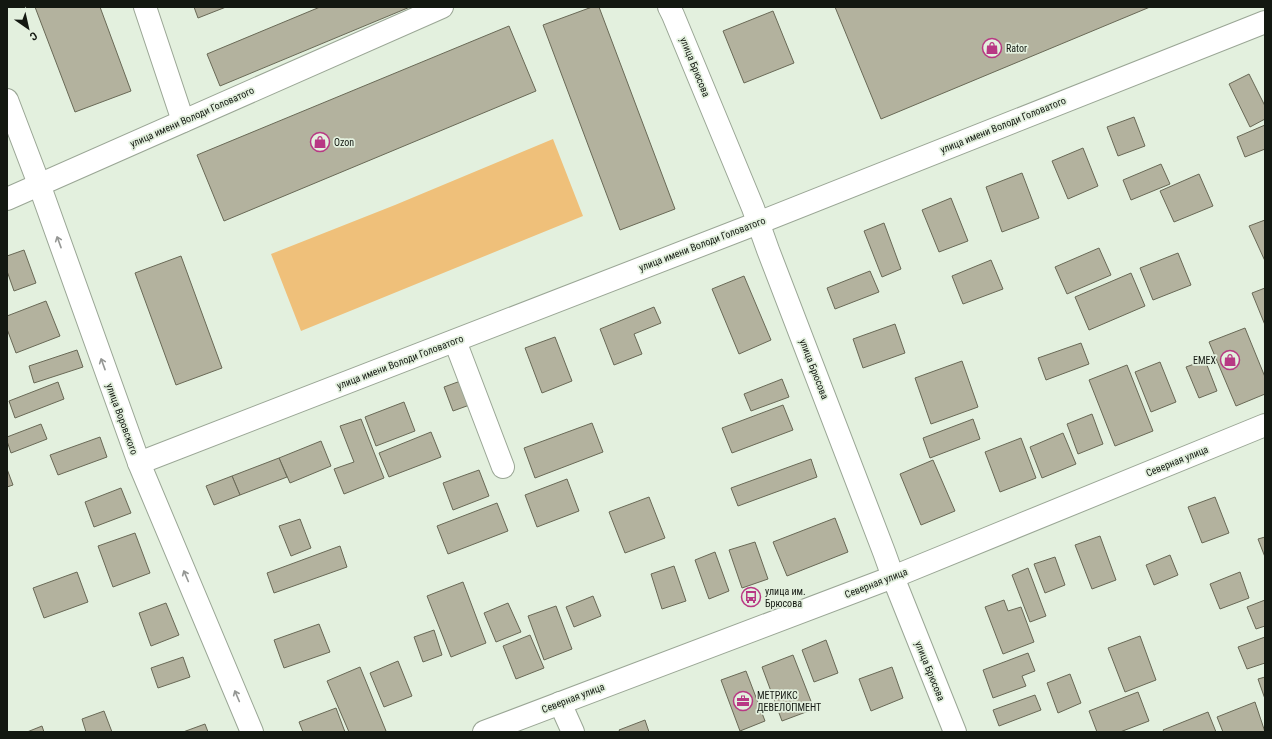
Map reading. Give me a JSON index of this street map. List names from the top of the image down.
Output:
{
  "streets": {
    "street": [
      "улица Брюсова",
      "улица имени Володи Головатого",
      "улица Воровского",
      "Северная улица"
    ]
  },
  "crossings": [
    ["улица Брюсова", "улица имени Володи Головатого"],
    ["улица Брюсова", "Северная улица"],
    ["улица имени Володи Головатого", "улица Воровского"]
  ],
  "one_way": ["улица Воровского"],
  "places": {
    "shop": ["Rator", "Ozon", "EMEX"],
    "bus stop": ["улица им. Брюсова"],
    "office": ["МЕТРИКС ДЕВЕЛОПМЕНТ"]
  },
  "north": "bottom right"
}
